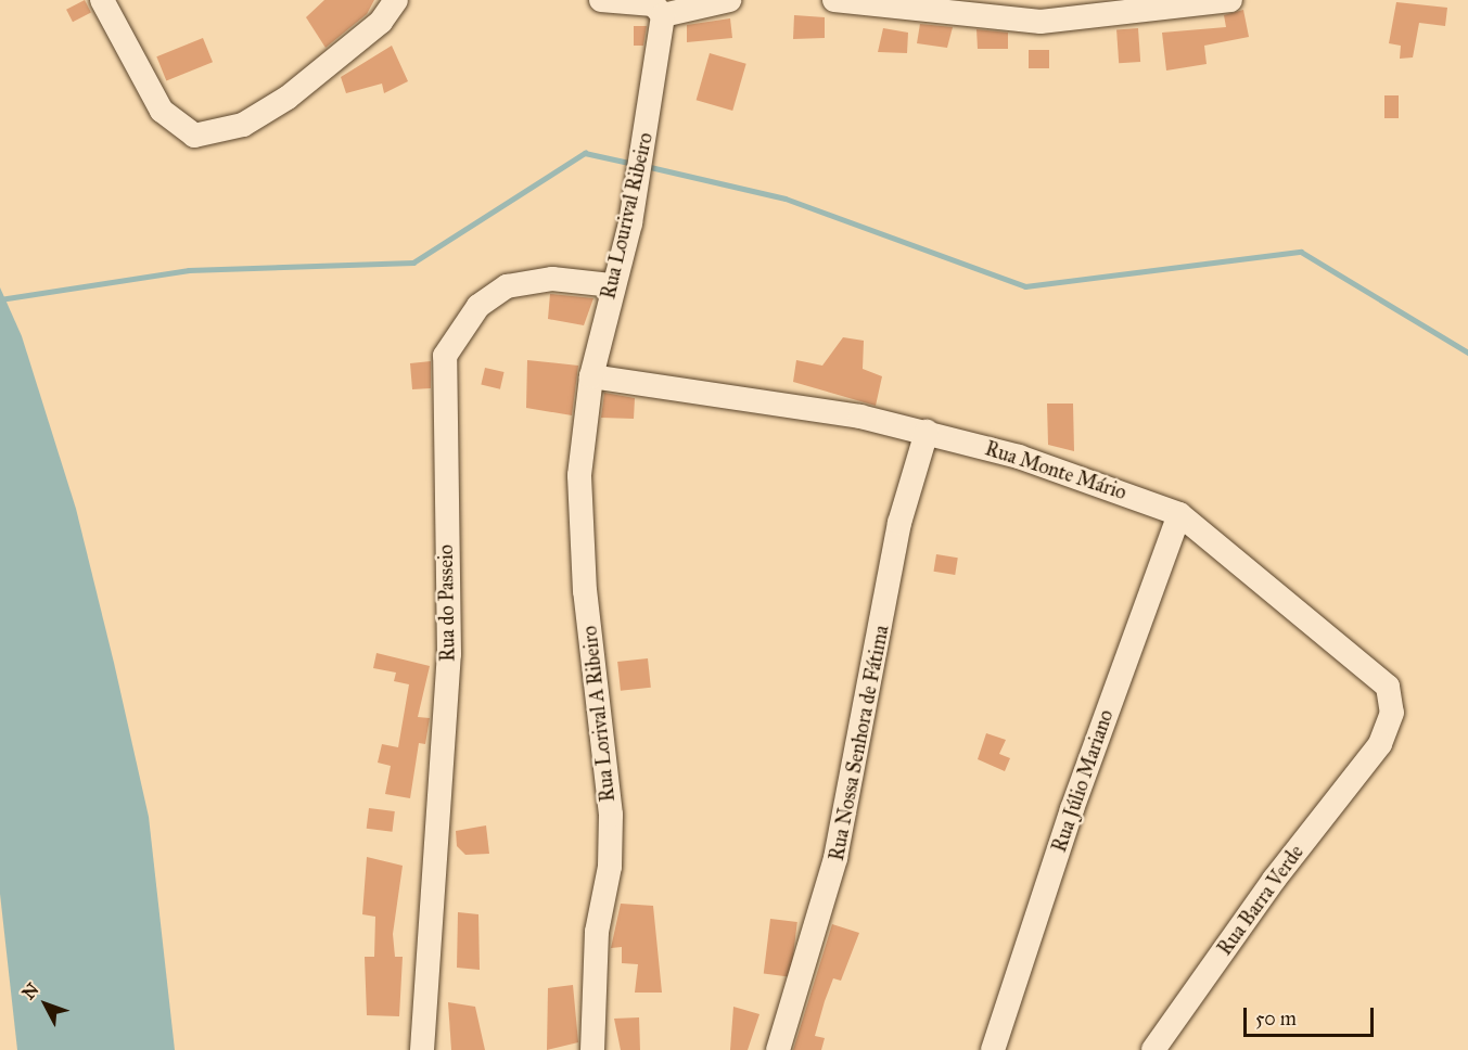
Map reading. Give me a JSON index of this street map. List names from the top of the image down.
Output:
{
  "streets": {
    "street": [
      "Rua Lourival Ribeiro",
      "Rua Monte Mário",
      "Rua do Passeio",
      "Rua Lorival A Ribeiro",
      "Rua Nossa Senhora de Fátima",
      "Rua Júlio Mariano",
      "Rua Barra Verde"
    ]
  },
  "crossings": [
    ["Rua Lourival Ribeiro", "Rua Monte Mário"],
    ["Rua Lourival Ribeiro", "Rua do Passeio"],
    ["Rua Lourival Ribeiro", "Rua Lorival A Ribeiro"],
    ["Rua Monte Mário", "Rua Lorival A Ribeiro"],
    ["Rua Monte Mário", "Rua Nossa Senhora de Fátima"],
    ["Rua Monte Mário", "Rua Júlio Mariano"],
    ["Rua Monte Mário", "Rua Barra Verde"]
  ],
  "scale_bar": "50 m",
  "north": "top left"
}
